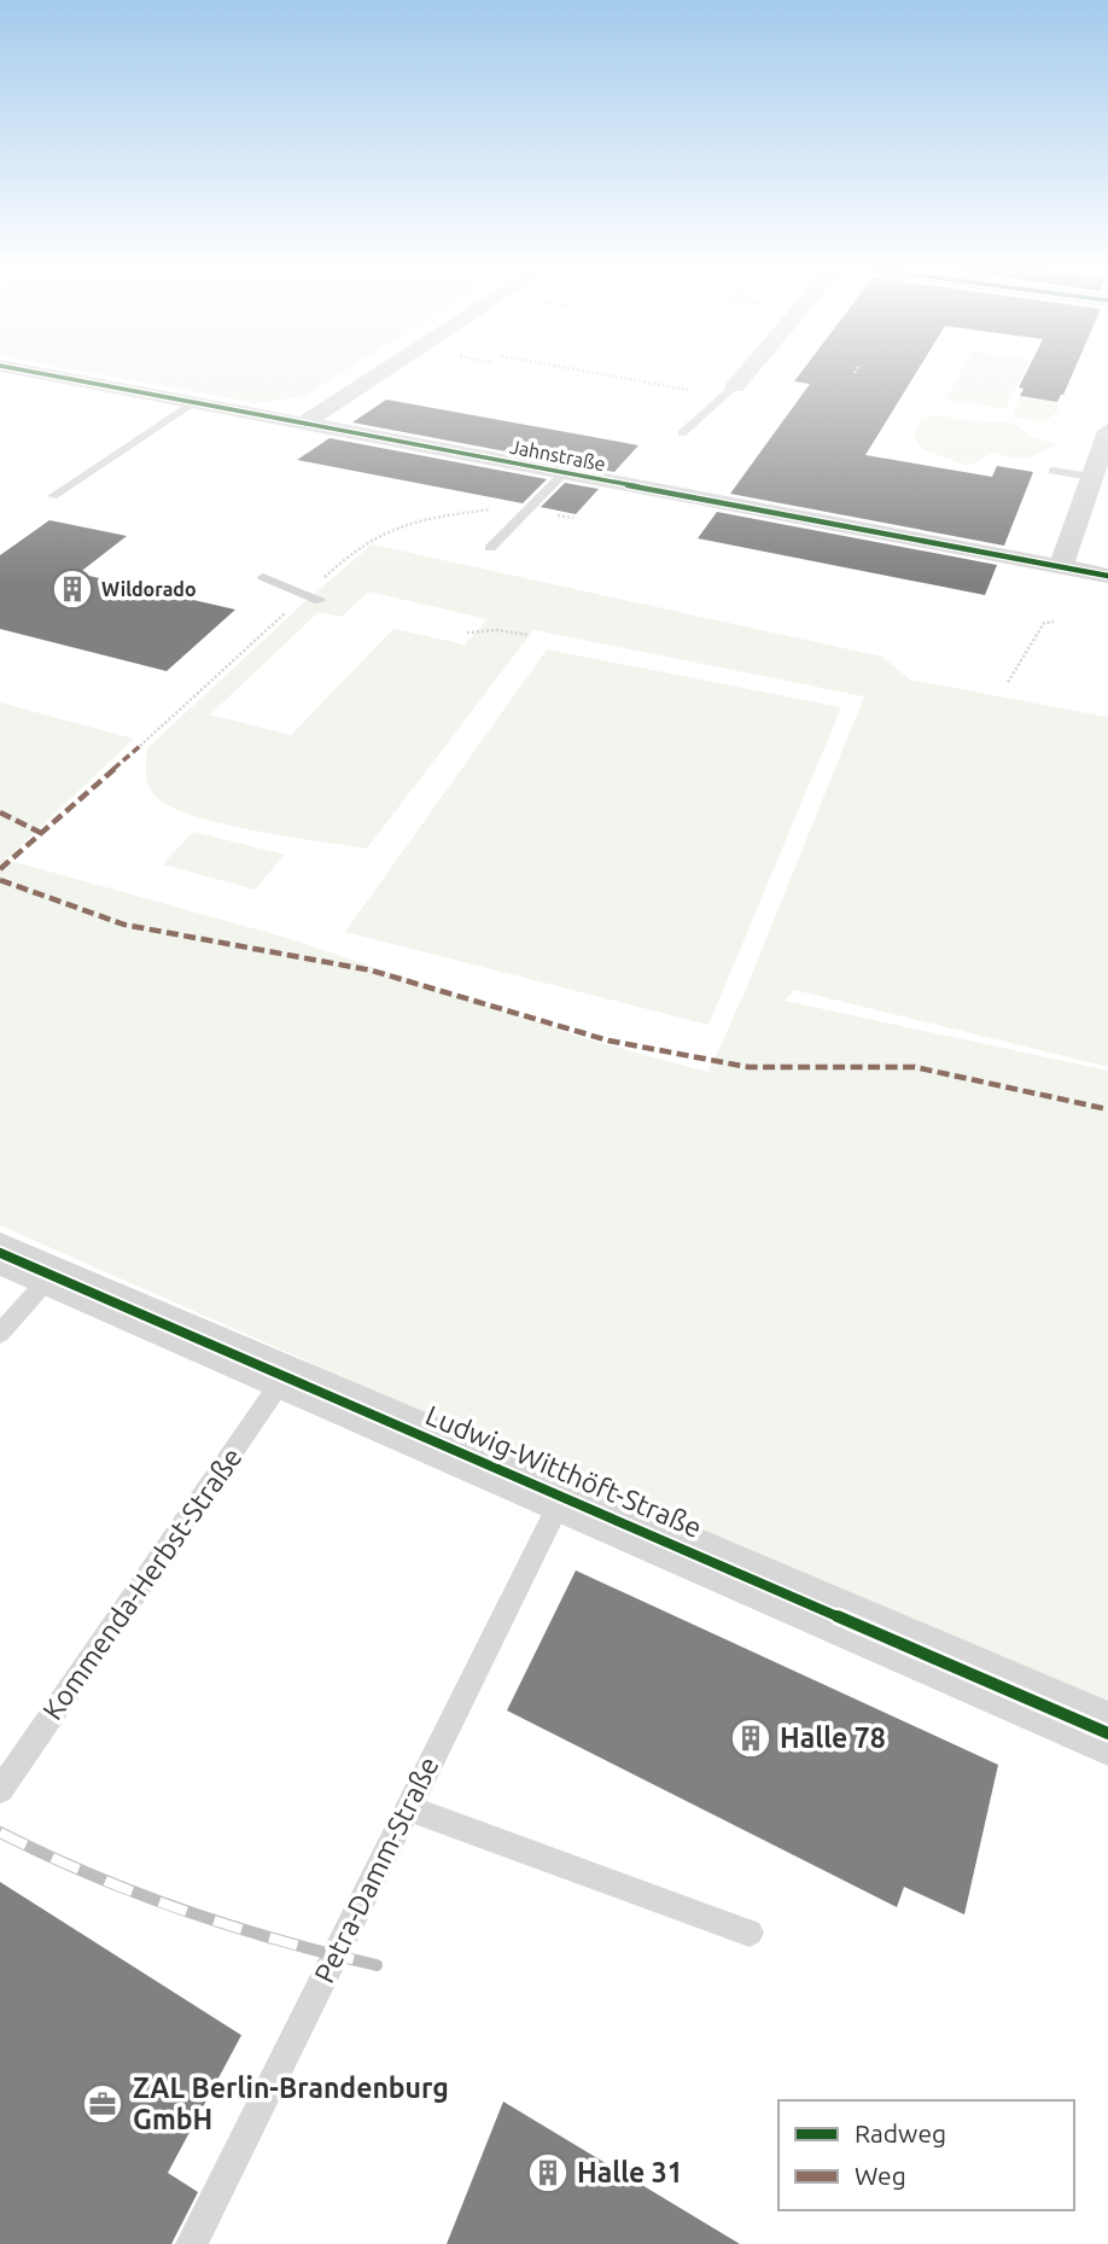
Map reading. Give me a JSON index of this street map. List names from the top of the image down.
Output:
{
  "streets": {
    "street": ["Jahnstraße", "Ludwig-Witthöft-Straße"],
    "lane": ["Kommenda-Herbst-Straße", "Petra-Damm-Straße"]
  },
  "crossings": [
    ["Ludwig-Witthöft-Straße", "Kommenda-Herbst-Straße"],
    ["Ludwig-Witthöft-Straße", "Petra-Damm-Straße"]
  ],
  "places": {
    "building": ["Wildorado", "Halle 78", "Halle 31"],
    "office": ["ZAL Berlin-Brandenburg GmbH"]
  },
  "legend": ["Radweg", "Weg"]
}
